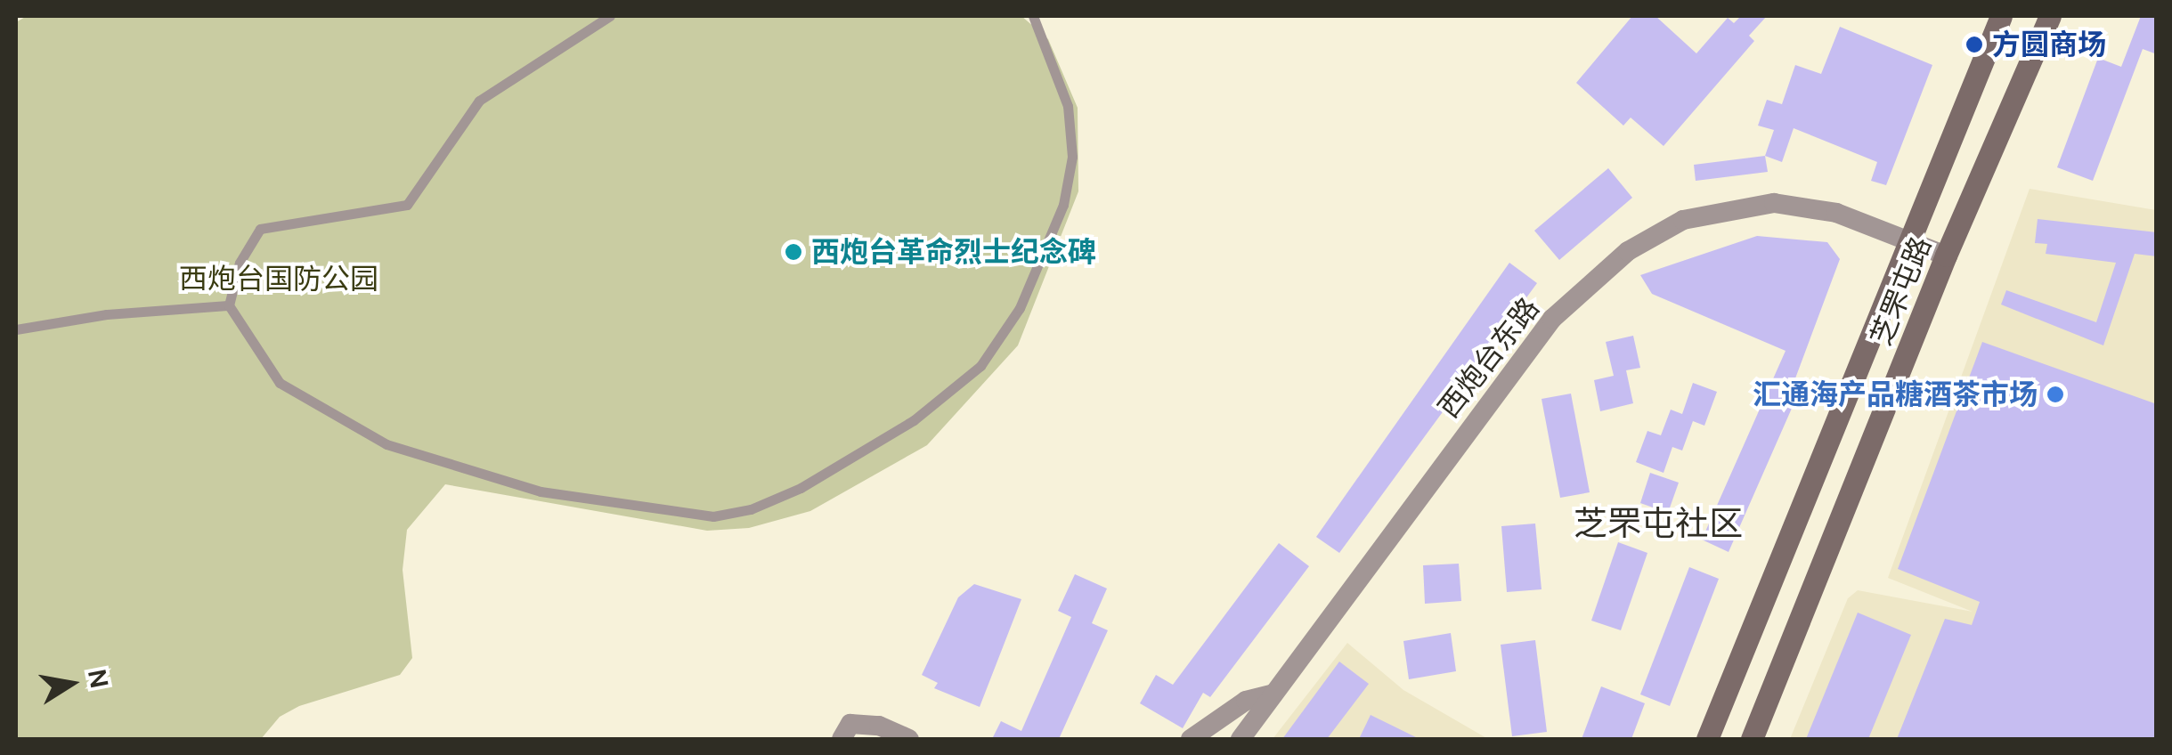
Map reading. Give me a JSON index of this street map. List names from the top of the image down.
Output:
{
  "streets": {
    "main road": ["芝罘屯路"],
    "street": ["西炮台东路"]
  },
  "crossings": [
    ["芝罘屯路", "西炮台东路"]
  ],
  "districts": ["芝罘屯社区"],
  "parks": ["西炮台国防公园"],
  "places": ["方圆商场", "西炮台革命烈士纪念碑", "汇通海产品糖酒茶市场"],
  "north": "right"
}
